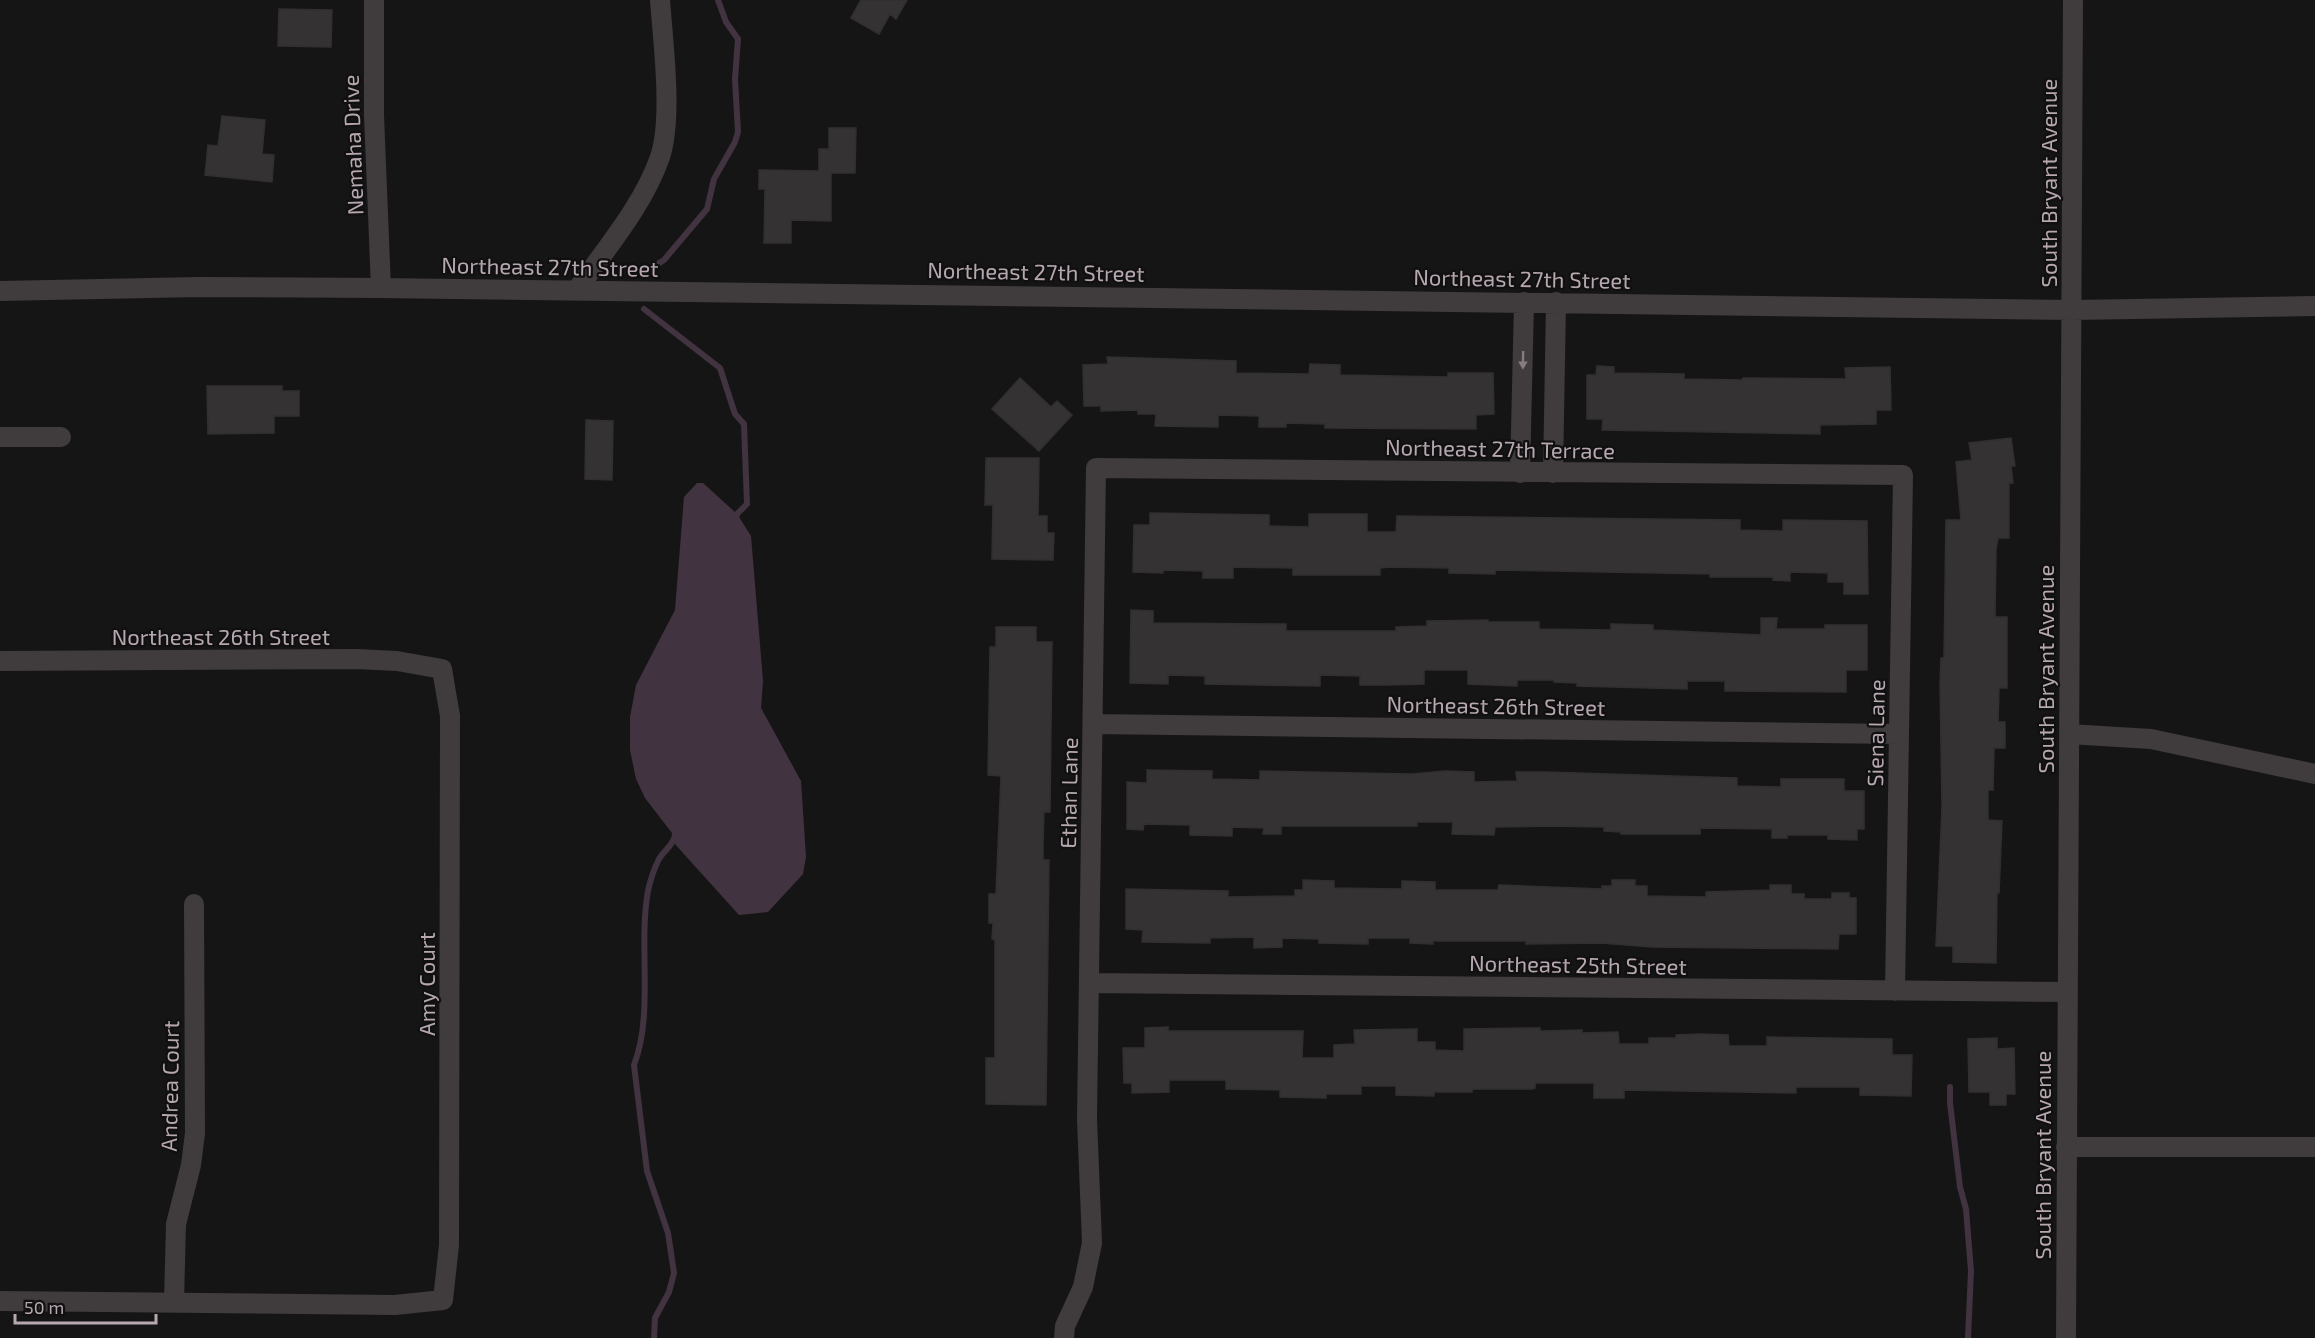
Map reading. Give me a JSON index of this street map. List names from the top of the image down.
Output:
{
  "streets": {
    "street": [
      "Nemaha Drive",
      "South Bryant Avenue",
      "Northeast 27th Street",
      "Northeast 27th Terrace",
      "Northeast 26th Street",
      "Siena Lane",
      "Ethan Lane",
      "Northeast 25th Street",
      "Amy Court",
      "Andrea Court"
    ]
  },
  "crossings": [
    ["Nemaha Drive", "Northeast 27th Street"],
    ["South Bryant Avenue", "Northeast 27th Street"],
    ["South Bryant Avenue", "Northeast 25th Street"],
    ["Northeast 27th Terrace", "Siena Lane"],
    ["Northeast 27th Terrace", "Ethan Lane"],
    ["Northeast 26th Street", "Siena Lane"],
    ["Northeast 26th Street", "Ethan Lane"],
    ["Northeast 26th Street", "Amy Court"],
    ["Siena Lane", "Northeast 25th Street"],
    ["Ethan Lane", "Northeast 25th Street"],
    ["Amy Court", "Andrea Court"]
  ],
  "scale_bar": "50 m"
}
